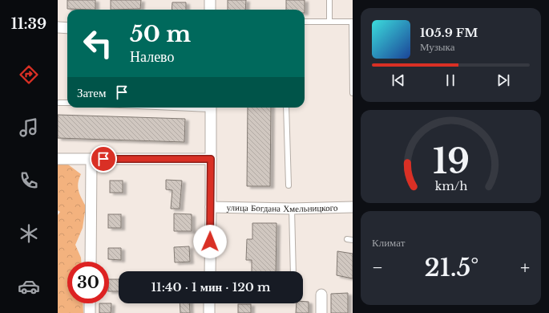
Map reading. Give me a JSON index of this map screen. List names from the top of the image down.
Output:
{
  "streets": {
    "street": ["улица Богдана Хмельницкого"]
  },
  "page": {
    "tabs": "11:39",
    "turn": ["50 m", "Налево"],
    "song": ["105.9 FM", "Музыка"],
    "then": "Затем",
    "tile": "Климат",
    "heat": ["−", "21.5°", "+"],
    "limit": "30",
    "trip": "11:40 · 1 мин · 120 m",
    "gauge": ["19", "km/h"]
  }
}
